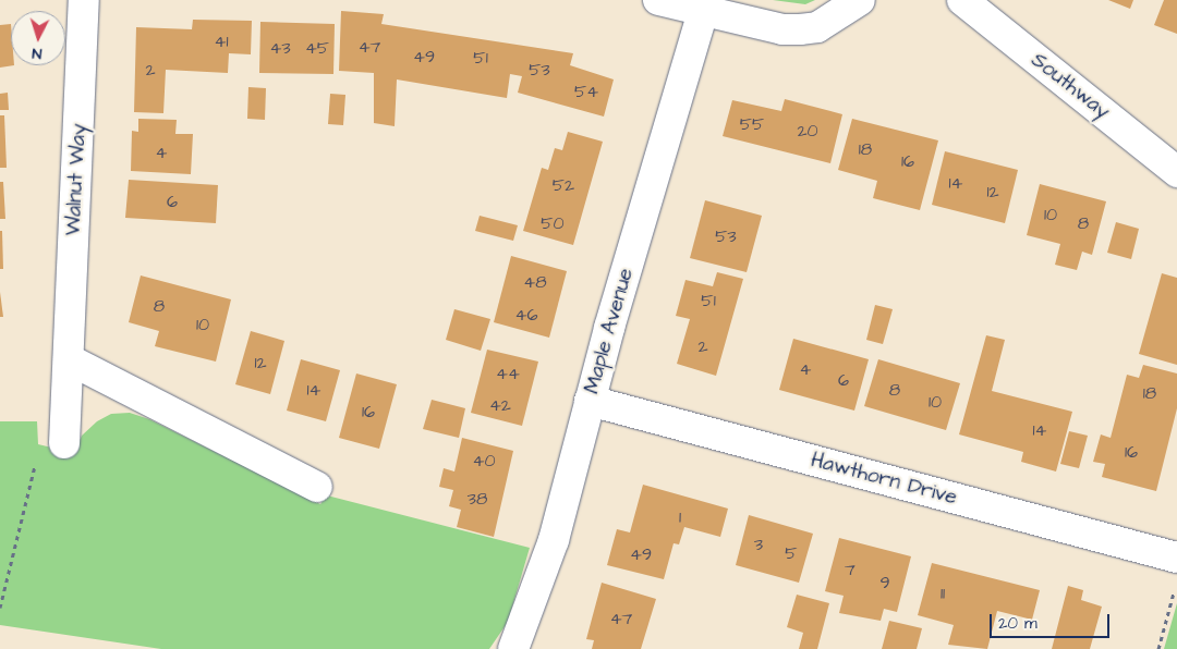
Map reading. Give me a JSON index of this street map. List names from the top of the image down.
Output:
{
  "streets": {
    "street": [
      "Southway",
      "Walnut Way",
      "Maple Avenue",
      "Hawthorn Drive"
    ]
  },
  "crossings": [
    ["Maple Avenue", "Hawthorn Drive"]
  ],
  "house_numbers": [
    "41",
    "47",
    "43",
    "45",
    "49",
    "51",
    "2",
    "53",
    "54",
    "55",
    "20",
    "18",
    "4",
    "16",
    "14",
    "52",
    "12",
    "6",
    "10",
    "50",
    "8",
    "53",
    "48",
    "51",
    "8",
    "46",
    "10",
    "2",
    "12",
    "4",
    "44",
    "6",
    "14",
    "8",
    "18",
    "10",
    "42",
    "16",
    "14",
    "16",
    "40",
    "38",
    "1",
    "3",
    "5",
    "49",
    "7",
    "9",
    "11",
    "47"
  ],
  "scale_bar": "20 m",
  "north": "bottom"
}
